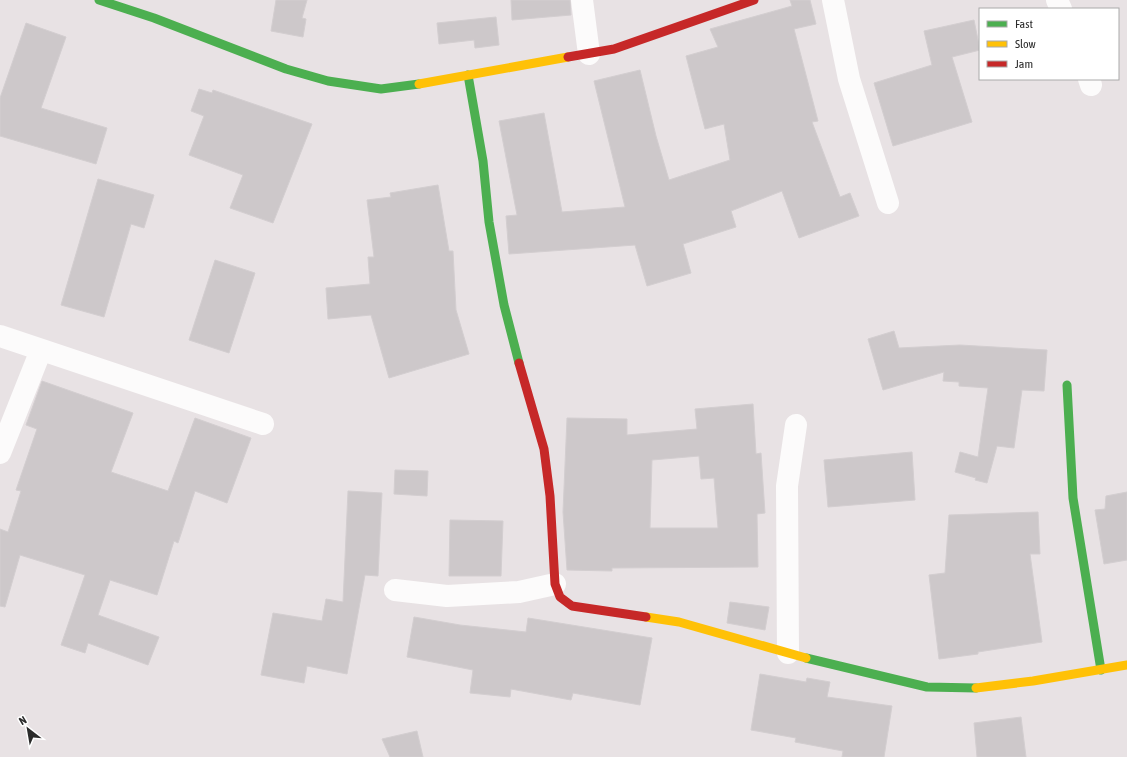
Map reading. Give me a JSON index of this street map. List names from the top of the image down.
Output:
{
  "legend": ["Fast", "Slow", "Jam"],
  "north": "top left"
}
